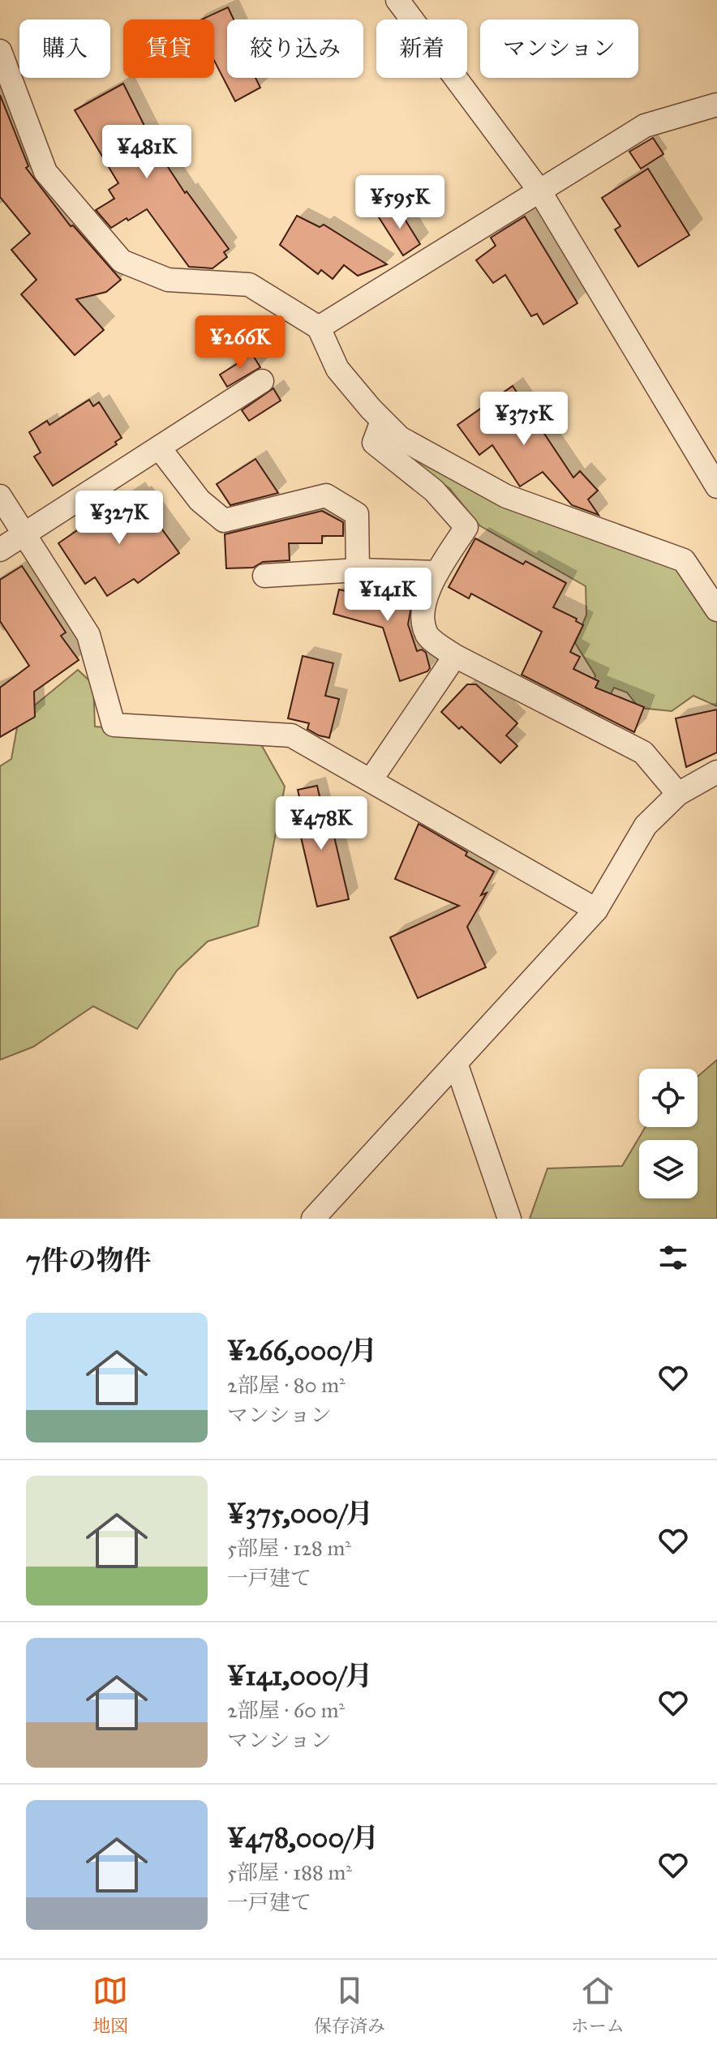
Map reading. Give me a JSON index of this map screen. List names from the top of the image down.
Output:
{
  "page": {
    "chip": [
      "購入",
      "賃貸",
      "絞り込み",
      "新着",
      "マンション"
    ],
    "price": [
      "¥481K",
      "¥595K",
      "¥266K",
      "¥375K",
      "¥327K",
      "¥141K",
      "¥478K"
    ],
    "heading": "7件の物件",
    "list": [
      {
        "name": "¥266,000/月",
        "note": "2部屋 · 80 m² · マンション"
      },
      {
        "name": "¥375,000/月",
        "note": "5部屋 · 128 m² · 一戸建て"
      },
      {
        "name": "¥141,000/月",
        "note": "2部屋 · 60 m² · マンション"
      },
      {
        "name": "¥478,000/月",
        "note": "5部屋 · 188 m² · 一戸建て"
      }
    ],
    "tabs": ["地図", "保存済み", "ホーム"]
  }
}
